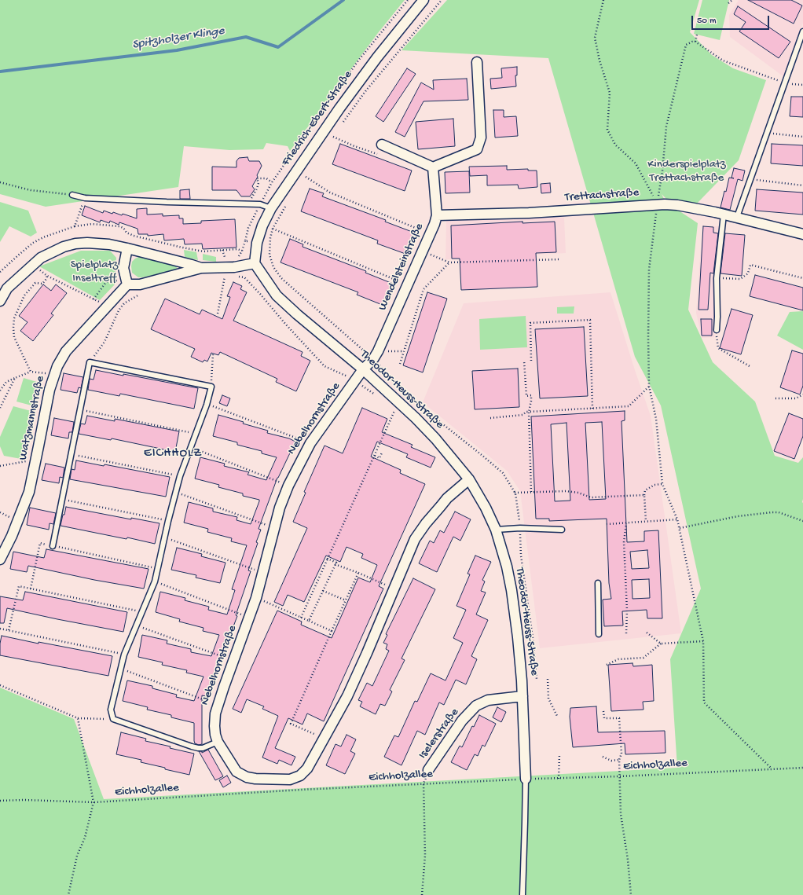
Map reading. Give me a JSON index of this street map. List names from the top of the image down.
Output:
{
  "streets": {
    "street": [
      "Friedrich-Ebert-Straße",
      "Trettachstraße",
      "Wendelsteinstraße",
      "Theodor-Heuss-Straße",
      "Watzmannstraße",
      "Nebelhornstraße",
      "Iselerstraße"
    ],
    "path": ["Eichholzallee"]
  },
  "crossings": [
    ["Friedrich-Ebert-Straße", "Theodor-Heuss-Straße"],
    ["Trettachstraße", "Wendelsteinstraße"],
    ["Wendelsteinstraße", "Theodor-Heuss-Straße"],
    ["Wendelsteinstraße", "Nebelhornstraße"],
    ["Theodor-Heuss-Straße", "Nebelhornstraße"],
    ["Theodor-Heuss-Straße", "Iselerstraße"],
    ["Theodor-Heuss-Straße", "Eichholzallee"]
  ],
  "districts": ["EICHHOLZ"],
  "water": ["Spitzholzer Klinge"],
  "parks": ["Kinderspielplatz Trettachstraße", "Spielplatz Inseltreff"],
  "scale_bar": "50 m"
}
